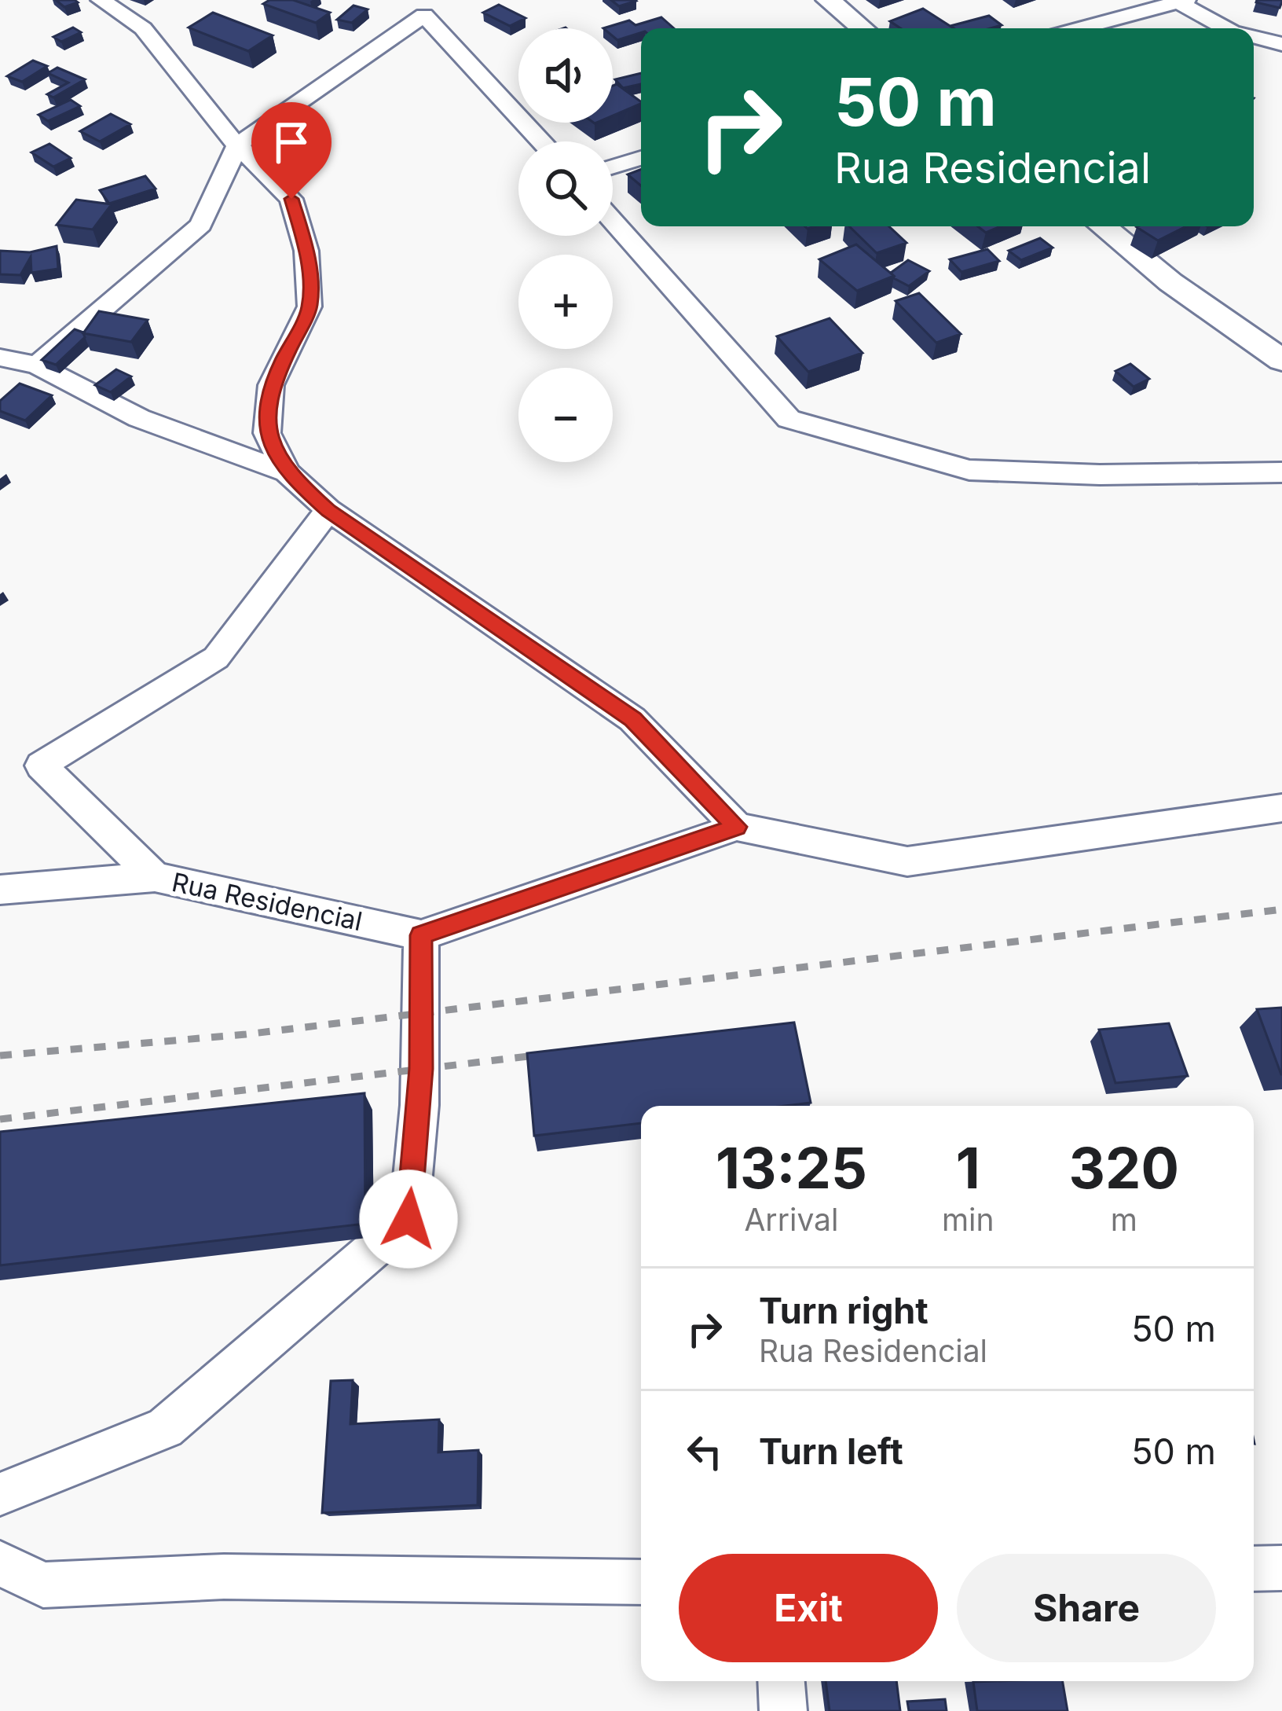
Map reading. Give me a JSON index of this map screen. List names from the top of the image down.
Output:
{
  "streets": {
    "street": ["Rua Residencial"]
  },
  "page": {
    "map_buttons": ["+", "−"],
    "turn": ["50 m", "Rua Residencial"],
    "eta": [
      "13:25",
      "Arrival",
      "1",
      "min",
      "320",
      "m"
    ],
    "list": [
      {
        "name": "Turn right",
        "note": "Rua Residencial",
        "value": "50 m"
      },
      {
        "name": "Turn left",
        "value": "50 m"
      }
    ],
    "buttons": ["Exit", "Share"]
  }
}
